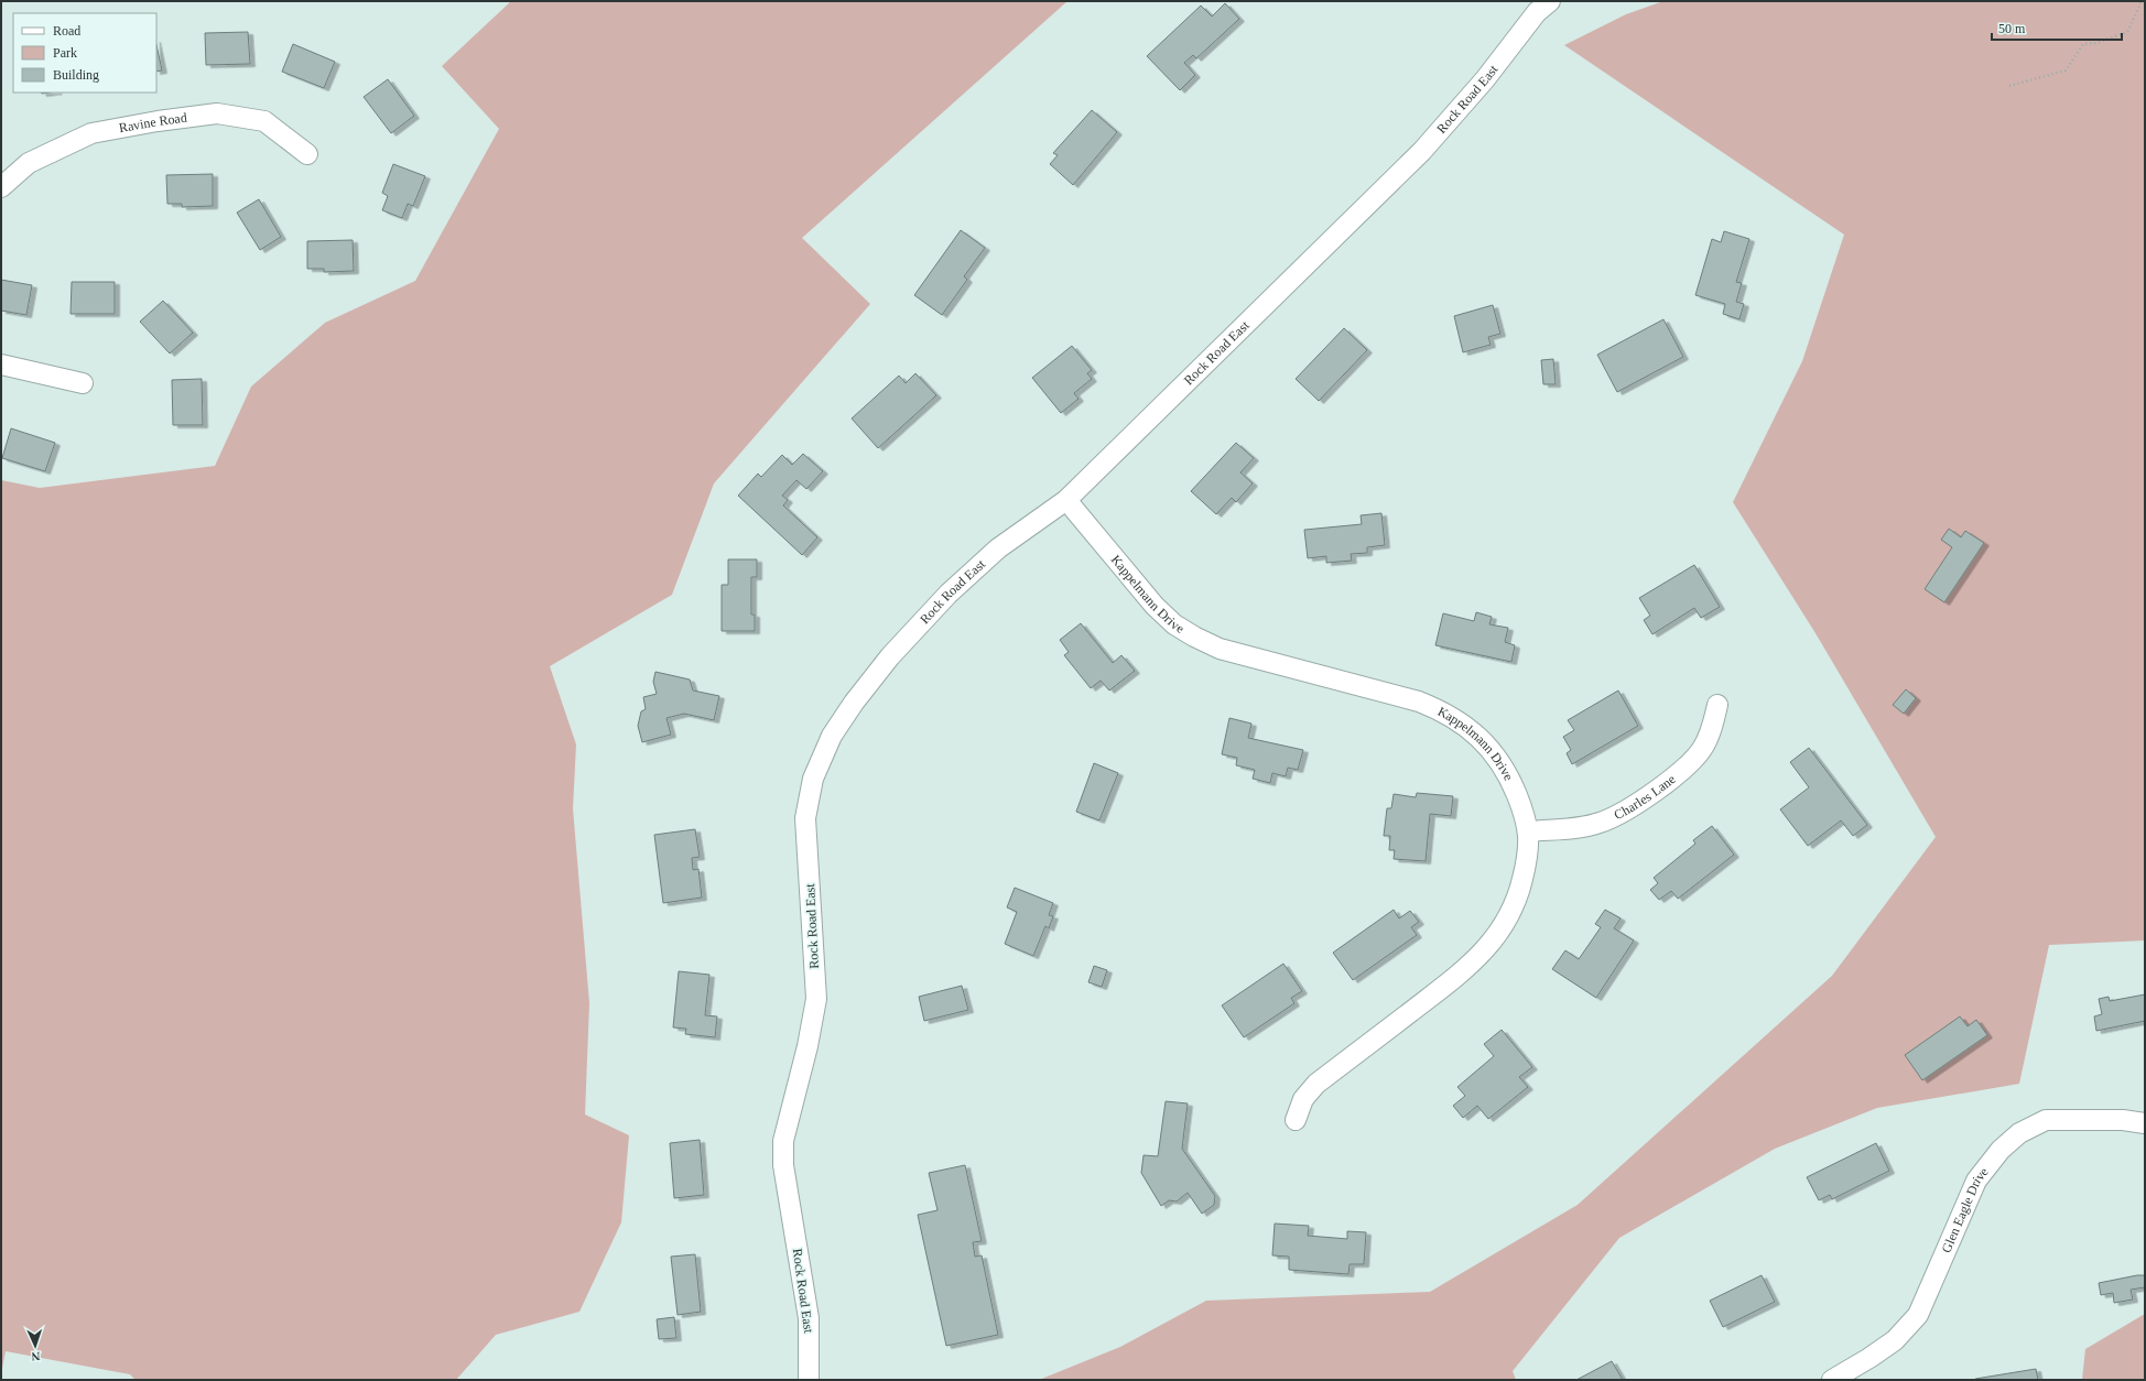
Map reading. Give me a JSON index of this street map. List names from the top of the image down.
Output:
{
  "streets": {
    "street": [
      "Rock Road East",
      "Ravine Road",
      "Kappelmann Drive",
      "Charles Lane",
      "Glen Eagle Drive"
    ]
  },
  "crossings": [
    ["Rock Road East", "Kappelmann Drive"],
    ["Kappelmann Drive", "Charles Lane"]
  ],
  "legend": ["Road", "Park", "Building"],
  "scale_bar": "50 m",
  "north": "bottom"
}
